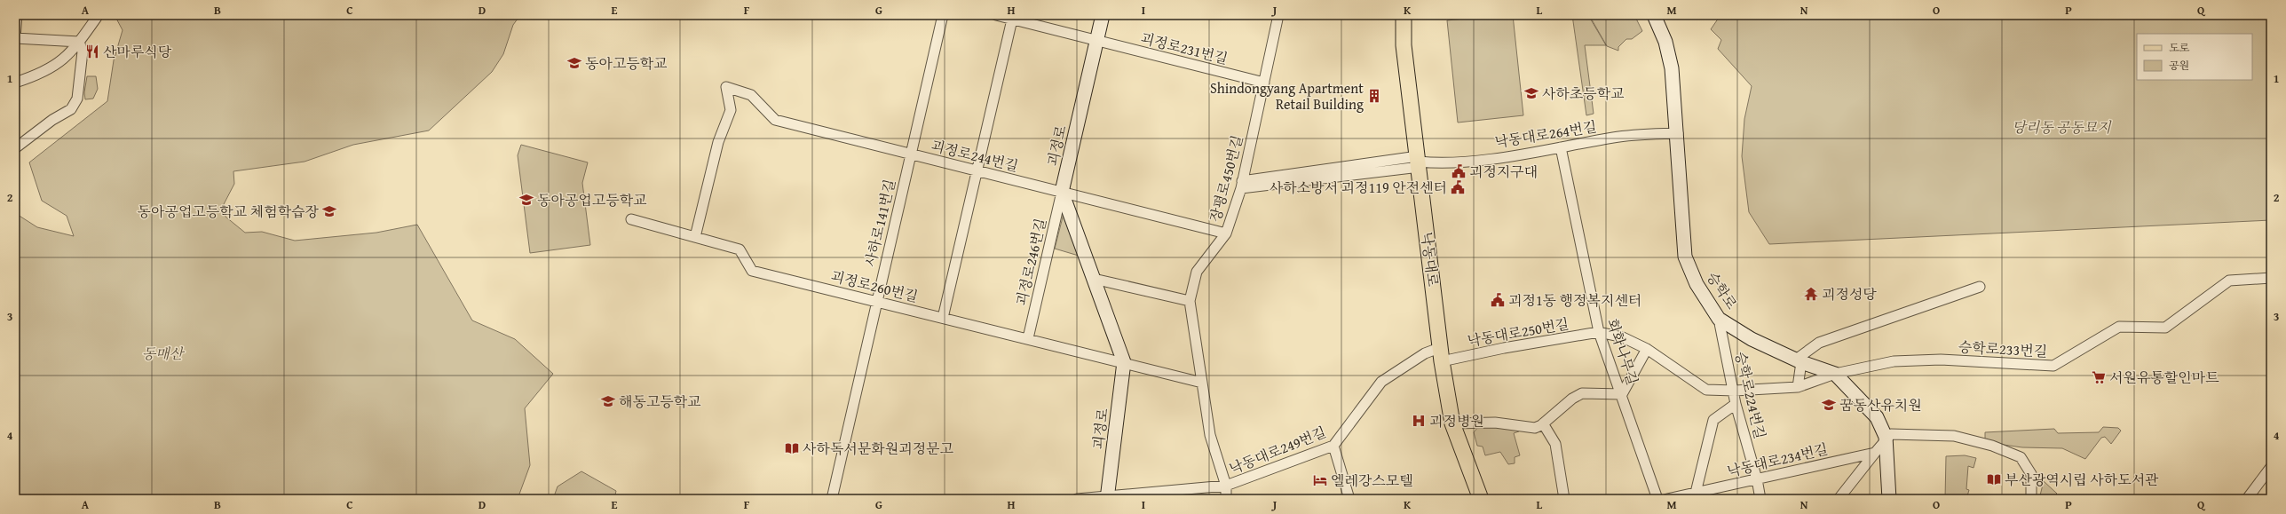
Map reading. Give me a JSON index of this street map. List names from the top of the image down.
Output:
{
  "streets": {
    "main road": ["낙동대로"],
    "street": [
      "괴정로231번길",
      "낙동대로264번길",
      "괴정로",
      "괴정로244번길",
      "장평로450번길",
      "사하로141번길",
      "괴정로246번길",
      "괴정로260번길",
      "승학로",
      "낙동대로250번길",
      "승학로233번길",
      "회화나무길",
      "승학로224번길",
      "낙동대로249번길",
      "낙동대로234번길"
    ]
  },
  "crossings": [
    ["괴정로231번길", "괴정로"],
    ["괴정로231번길", "장평로450번길"],
    ["낙동대로264번길", "장평로450번길"],
    ["낙동대로264번길", "낙동대로"],
    ["낙동대로264번길", "승학로"],
    ["낙동대로264번길", "회화나무길"],
    ["괴정로", "괴정로244번길"],
    ["괴정로", "괴정로246번길"],
    ["괴정로", "괴정로260번길"],
    ["괴정로", "낙동대로249번길"],
    ["괴정로244번길", "장평로450번길"],
    ["괴정로244번길", "사하로141번길"],
    ["괴정로244번길", "괴정로246번길"],
    ["괴정로244번길", "괴정로260번길"],
    ["장평로450번길", "낙동대로249번길"],
    ["사하로141번길", "괴정로260번길"],
    ["낙동대로", "낙동대로250번길"],
    ["낙동대로", "낙동대로249번길"],
    ["괴정로246번길", "괴정로260번길"],
    ["승학로", "승학로233번길"],
    ["승학로", "승학로224번길"],
    ["낙동대로250번길", "승학로233번길"],
    ["낙동대로250번길", "회화나무길"],
    ["낙동대로250번길", "낙동대로249번길"],
    ["승학로233번길", "회화나무길"],
    ["승학로233번길", "승학로224번길"],
    ["승학로224번길", "낙동대로234번길"]
  ],
  "parks": ["당리동 공동묘지", "동매산"],
  "places": {
    "restaurant": ["산마루식당"],
    "school or university": [
      "동아고등학교",
      "사하초등학교",
      "동아공업고등학교",
      "동아공업고등학교 체험학습장",
      "해동고등학교",
      "꿈동산유치원"
    ],
    "building": ["Shindongyang Apartment Retail Building"],
    "public building": ["괴정지구대", "사하소방서 괴정119 안전센터", "괴정1동 행정복지센터"],
    "temple": ["괴정성당"],
    "supermarket": ["서원유통할인마트"],
    "hospital": ["괴정병원"],
    "library": ["사하독서문화원괴정문고", "부산광역시립 사하도서관"],
    "hotel": ["엘레강스모텔"]
  },
  "legend": ["도로", "공원"],
  "grid": {
    "columns": [
      "A",
      "B",
      "C",
      "D",
      "E",
      "F",
      "G",
      "H",
      "I",
      "J",
      "K",
      "L",
      "M",
      "N",
      "O",
      "P",
      "Q"
    ],
    "rows": [
      "1",
      "2",
      "3",
      "4"
    ]
  }
}
